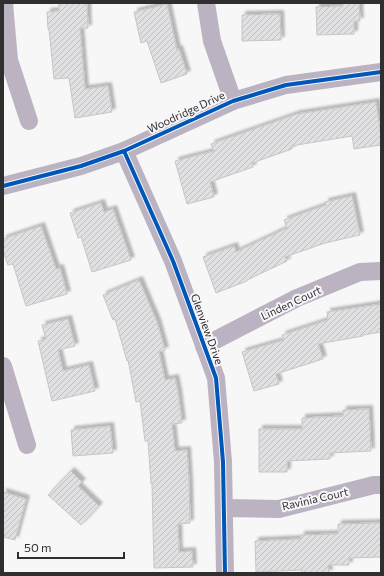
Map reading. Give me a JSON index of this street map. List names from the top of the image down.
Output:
{
  "streets": {
    "street": [
      "Woodridge Drive",
      "Linden Court",
      "Glenview Drive",
      "Ravinia Court"
    ]
  },
  "crossings": [
    ["Woodridge Drive", "Glenview Drive"],
    ["Linden Court", "Glenview Drive"],
    ["Glenview Drive", "Ravinia Court"]
  ],
  "scale_bar": "50 m"
}
